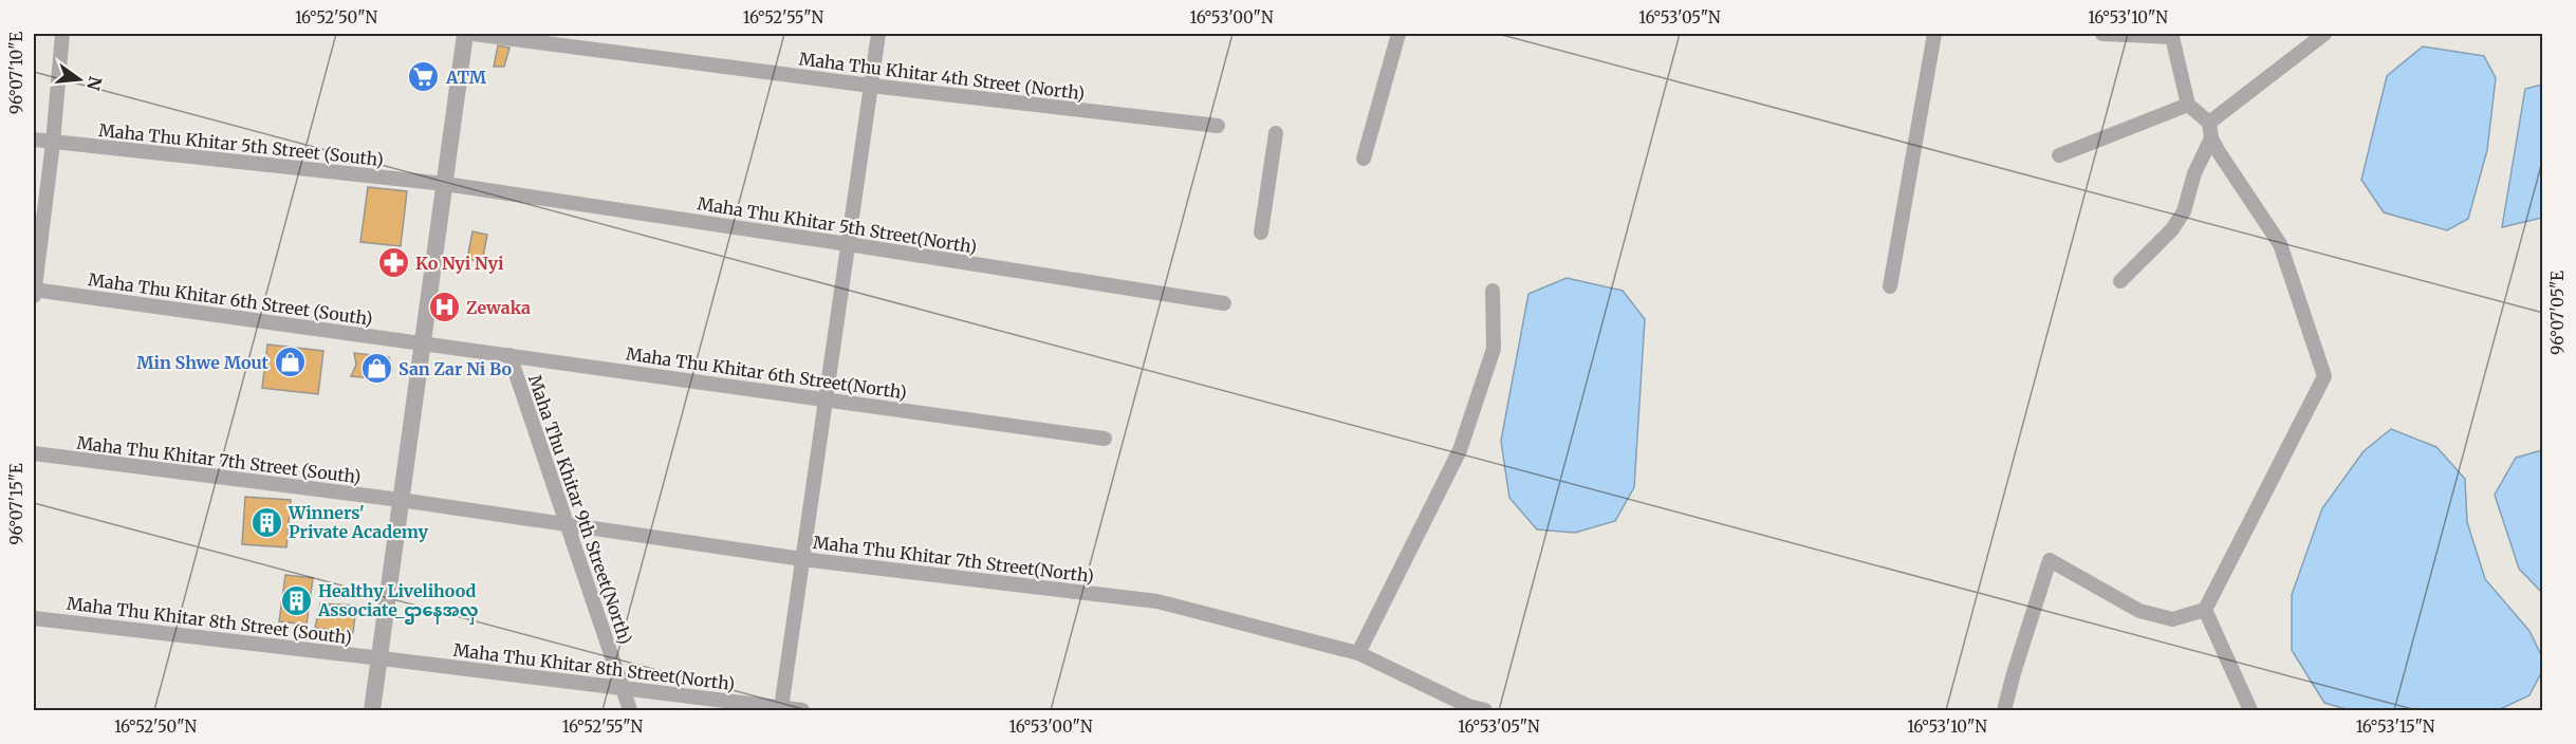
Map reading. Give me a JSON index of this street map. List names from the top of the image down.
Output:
{
  "streets": {
    "street": [
      "Maha Thu Khitar 4th Street (North)",
      "Maha Thu Khitar 5th Street (South)",
      "Maha Thu Khitar 5th Street(North)",
      "Maha Thu Khitar 6th Street (South)",
      "Maha Thu Khitar 6th Street(North)",
      "Maha Thu Khitar 7th Street (South)",
      "Maha Thu Khitar 9th Street(North)",
      "Maha Thu Khitar 7th Street(North)",
      "Maha Thu Khitar 8th Street (South)",
      "Maha Thu Khitar 8th Street(North)"
    ]
  },
  "crossings": [
    ["Maha Thu Khitar 5th Street (South)", "Maha Thu Khitar 5th Street(North)"],
    ["Maha Thu Khitar 6th Street (South)", "Maha Thu Khitar 6th Street(North)"],
    ["Maha Thu Khitar 6th Street(North)", "Maha Thu Khitar 9th Street(North)"],
    ["Maha Thu Khitar 7th Street (South)", "Maha Thu Khitar 7th Street(North)"],
    ["Maha Thu Khitar 9th Street(North)", "Maha Thu Khitar 7th Street(North)"],
    ["Maha Thu Khitar 9th Street(North)", "Maha Thu Khitar 8th Street(North)"],
    ["Maha Thu Khitar 8th Street (South)", "Maha Thu Khitar 8th Street(North)"]
  ],
  "places": {
    "supermarket": ["ATM"],
    "pharmacy": ["Ko Nyi Nyi"],
    "hospital": ["Zewaka"],
    "shop": ["Min Shwe Mout", "San Zar Ni Bo"],
    "building": ["Winners' Private Academy", "Healthy Livelihood Associate_ဌာနေအလှ"]
  },
  "north": "right",
  "coordinates": [
    "16°52'50\"N",
    "16°52'55\"N",
    "16°53'00\"N",
    "16°53'05\"N",
    "16°53'10\"N",
    "96°07'10\"E",
    "96°07'05\"E",
    "96°07'15\"E",
    "16°53'15\"N"
  ]
}
